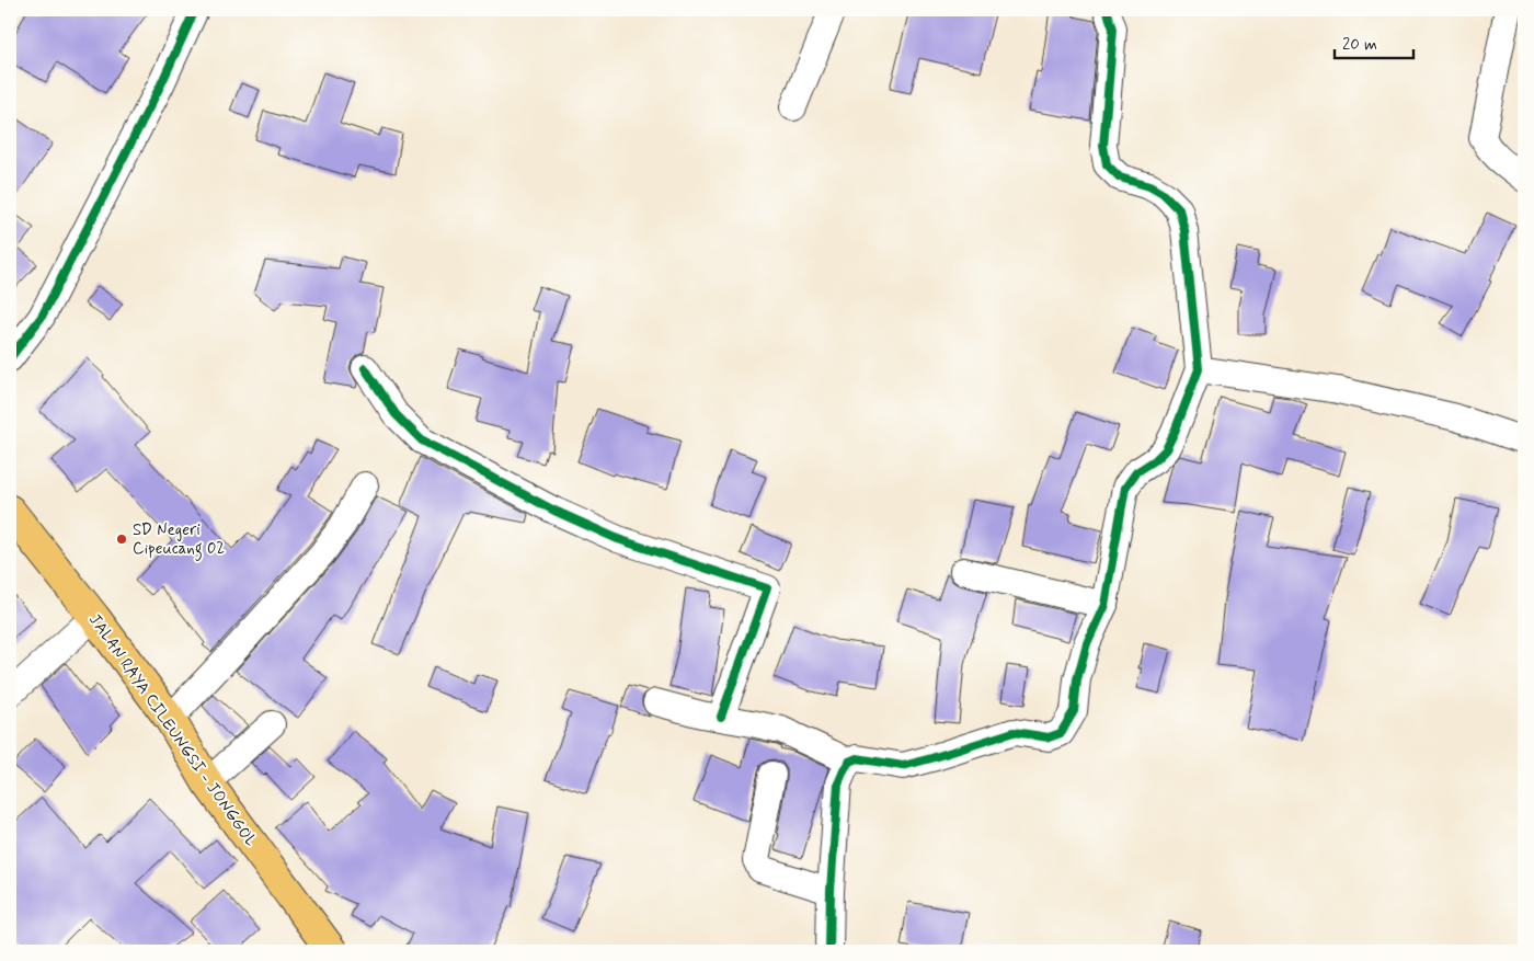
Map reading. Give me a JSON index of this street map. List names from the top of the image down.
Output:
{
  "streets": {
    "main road": ["JALAN RAYA CILEUNGSI - JONGGOL"]
  },
  "places": ["SD Negeri Cipeucang 02"],
  "scale_bar": "20 m"
}
